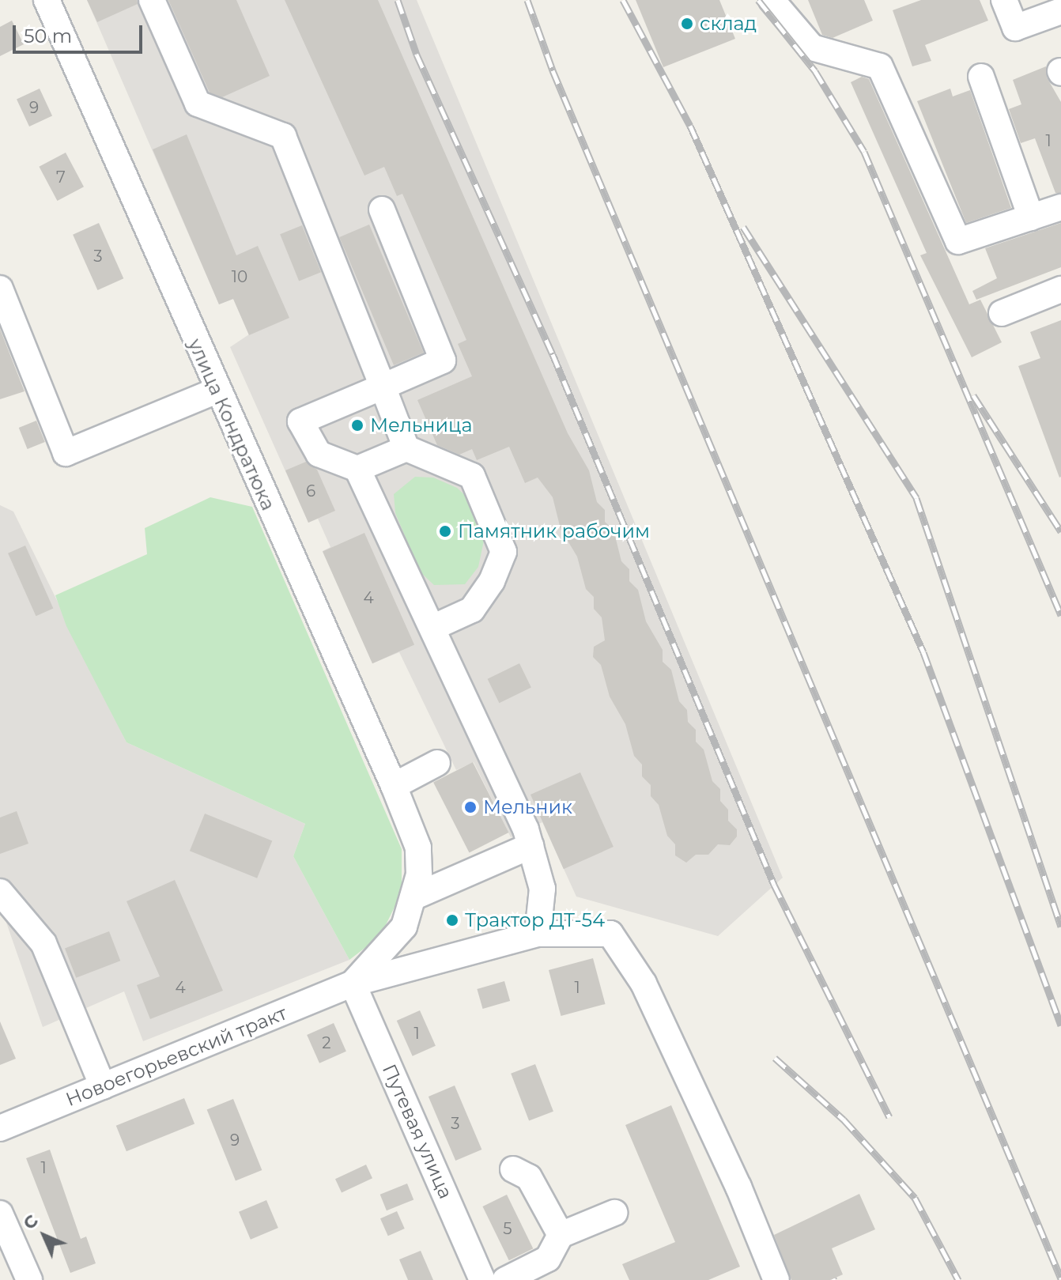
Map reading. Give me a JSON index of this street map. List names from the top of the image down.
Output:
{
  "streets": {
    "street": ["улица Кондратюка", "Новоегорьевский тракт", "Путевая улица"]
  },
  "crossings": [
    ["улица Кондратюка", "Новоегорьевский тракт"],
    ["Новоегорьевский тракт", "Путевая улица"]
  ],
  "places": [
    "склад",
    "Мельница",
    "Памятник рабочим",
    "Мельник",
    "Трактор ДТ-54"
  ],
  "house_numbers": [
    "9",
    "1",
    "7",
    "3",
    "10",
    "6",
    "4",
    "4",
    "1",
    "1",
    "2",
    "3",
    "9",
    "1",
    "5"
  ],
  "scale_bar": "50 m",
  "north": "top left"
}
